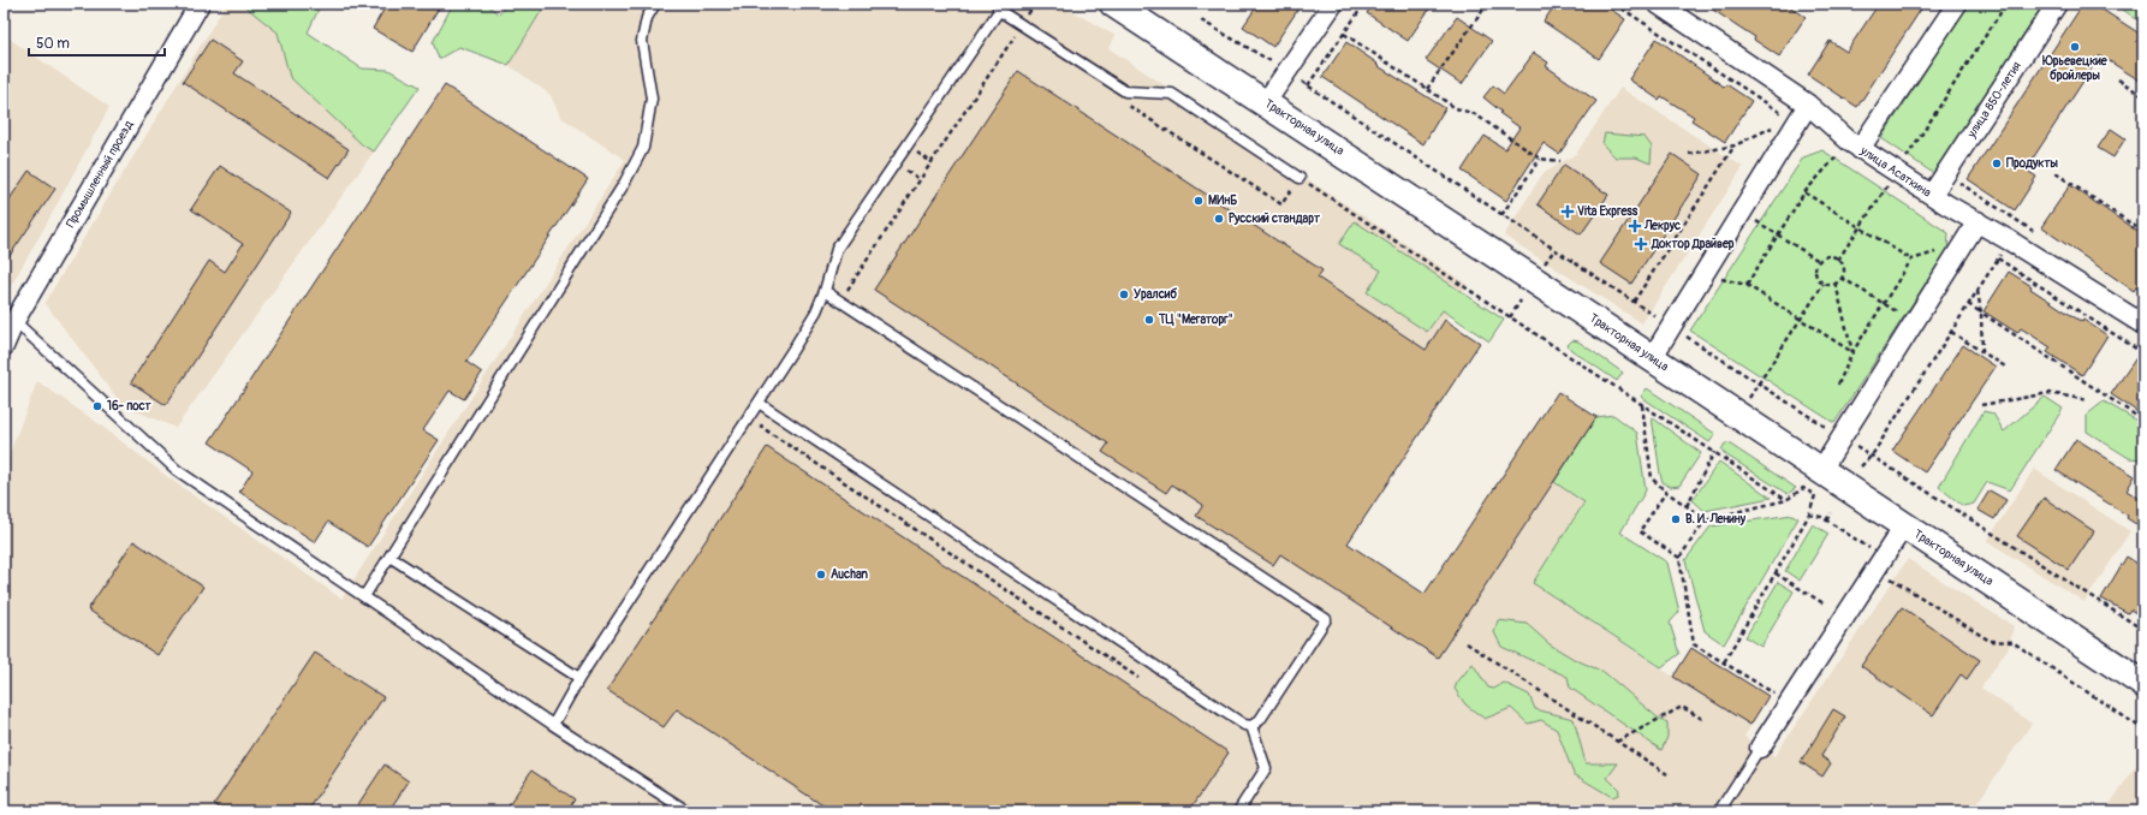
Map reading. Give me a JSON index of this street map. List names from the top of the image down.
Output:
{
  "streets": {
    "main road": ["Тракторная улица"],
    "street": ["улица 850-летия", "улица Асаткина", "Промышленный проезд"]
  },
  "crossings": [
    ["улица 850-летия", "улица Асаткина"]
  ],
  "places": {
    "other": [
      "Юрьевецкие бройлеры",
      "Продукты",
      "МИнБ",
      "Русский стандарт",
      "Уралсиб",
      "ТЦ \"Мегаторг\"",
      "16- пост",
      "В. И. Ленину",
      "Auchan"
    ],
    "health": ["Vita Express", "Лекрус", "Доктор Драйвер"]
  },
  "scale_bar": "50 m"
}
